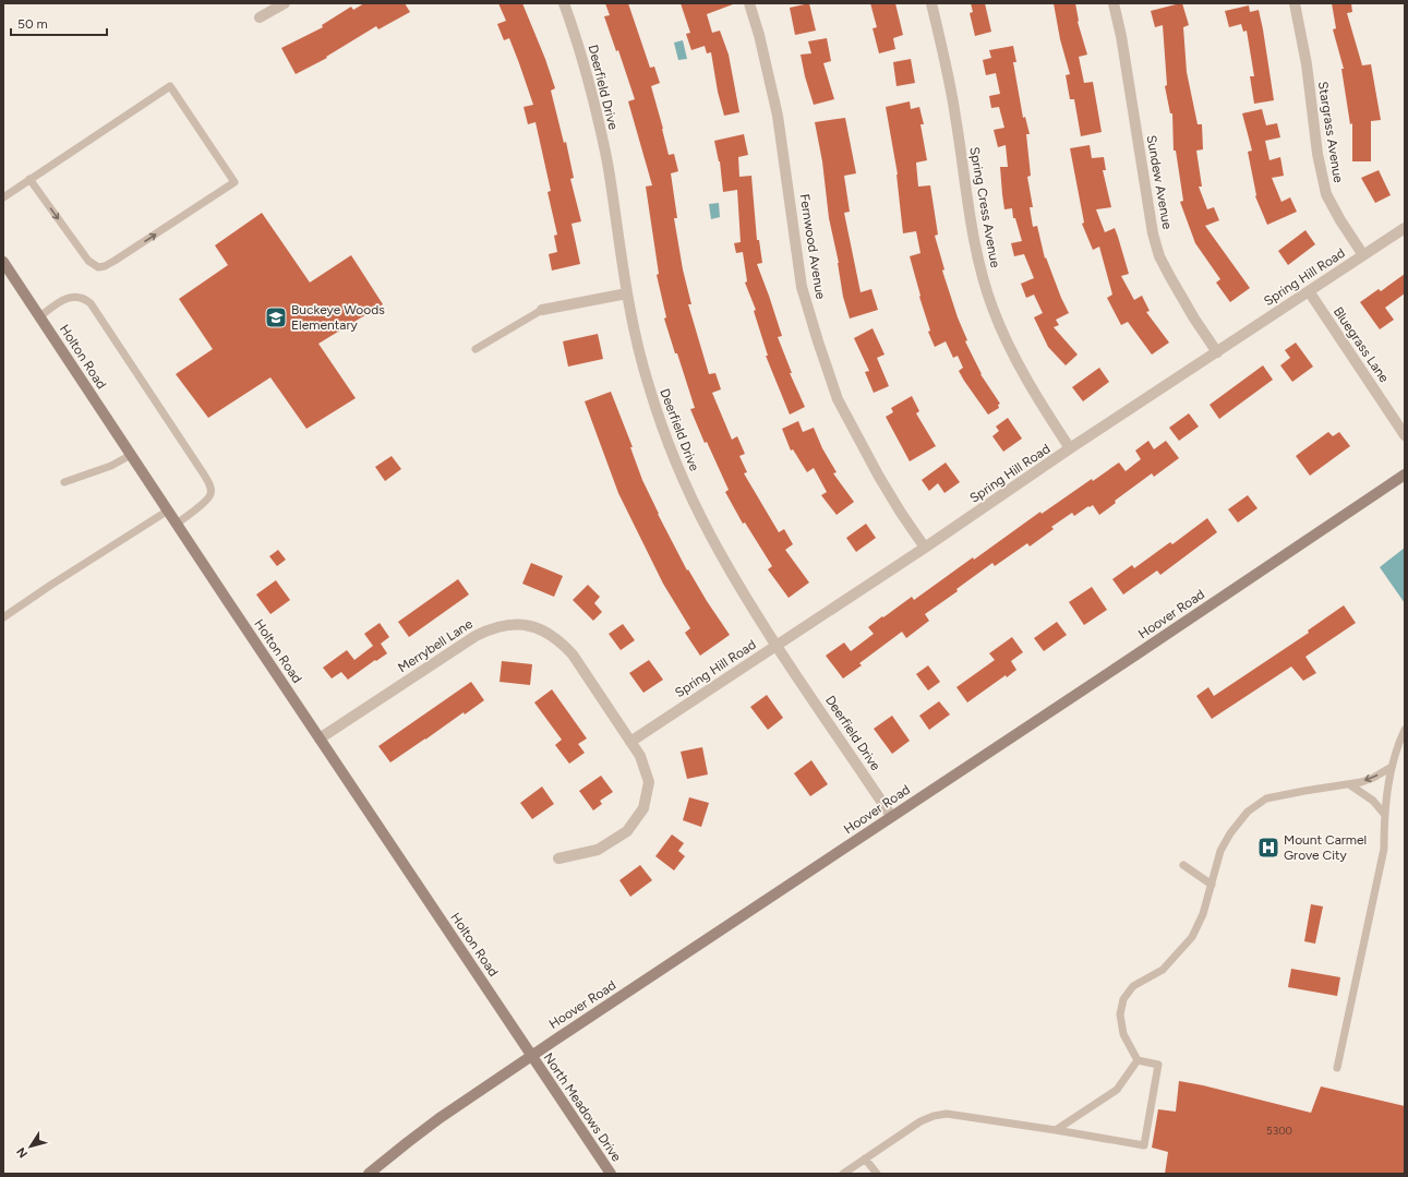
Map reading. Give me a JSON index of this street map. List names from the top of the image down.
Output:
{
  "streets": {
    "main road": ["Holton Road", "Hoover Road", "North Meadows Drive"],
    "street": [
      "Deerfield Drive",
      "Stargrass Avenue",
      "Sundew Avenue",
      "Spring Cress Avenue",
      "Fernwood Avenue",
      "Spring Hill Road",
      "Bluegrass Lane",
      "Merrybell Lane"
    ]
  },
  "crossings": [
    ["Deerfield Drive", "Spring Hill Road"],
    ["Deerfield Drive", "Hoover Road"],
    ["Stargrass Avenue", "Spring Hill Road"],
    ["Sundew Avenue", "Spring Hill Road"],
    ["Spring Cress Avenue", "Spring Hill Road"],
    ["Fernwood Avenue", "Spring Hill Road"],
    ["Spring Hill Road", "Bluegrass Lane"],
    ["Spring Hill Road", "Merrybell Lane"],
    ["Holton Road", "Hoover Road"],
    ["Holton Road", "Merrybell Lane"],
    ["Holton Road", "North Meadows Drive"],
    ["Hoover Road", "North Meadows Drive"]
  ],
  "places": {
    "school or university": ["Buckeye Woods Elementary"],
    "hospital": ["Mount Carmel Grove City"]
  },
  "house_numbers": ["5300"],
  "scale_bar": "50 m",
  "north": "bottom left"
}
